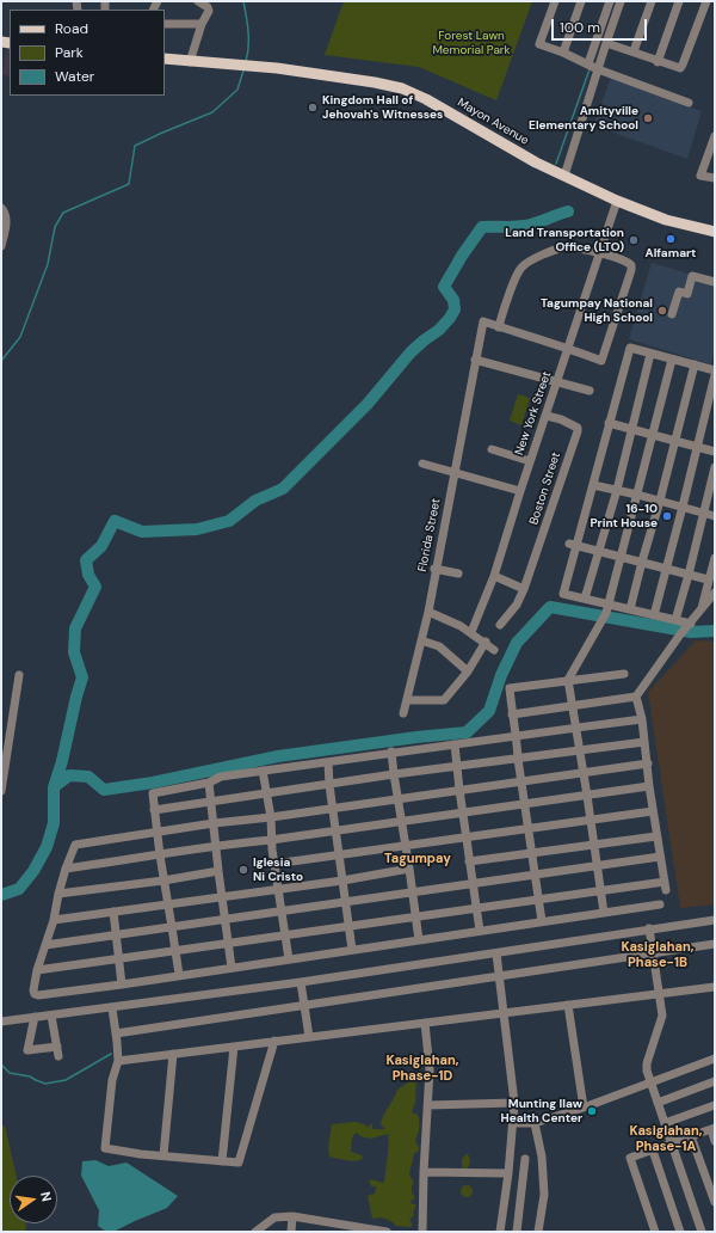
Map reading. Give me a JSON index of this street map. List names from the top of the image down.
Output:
{
  "streets": {
    "main road": ["Mayon Avenue"],
    "street": ["New York Street", "Boston Street", "Florida Street"]
  },
  "crossings": [
    ["Mayon Avenue", "New York Street"],
    ["New York Street", "Boston Street"]
  ],
  "districts": [
    "Tagumpay",
    "Kasiglahan, Phase-1B",
    "Kasiglahan, Phase-1D",
    "Kasiglahan, Phase-1A"
  ],
  "parks": ["Forest Lawn Memorial Park"],
  "places": [
    "Kingdom Hall of Jehovah's Witnesses",
    "Amityville Elementary School",
    "Alfamart",
    "Land Transportation Office (LTO)",
    "Tagumpay National High School",
    "16-10 Print House",
    "Iglesia Ni Cristo",
    "Munting Ilaw Health Center"
  ],
  "legend": ["Road", "Park", "Water"],
  "scale_bar": "100 m",
  "north": "right"
}
